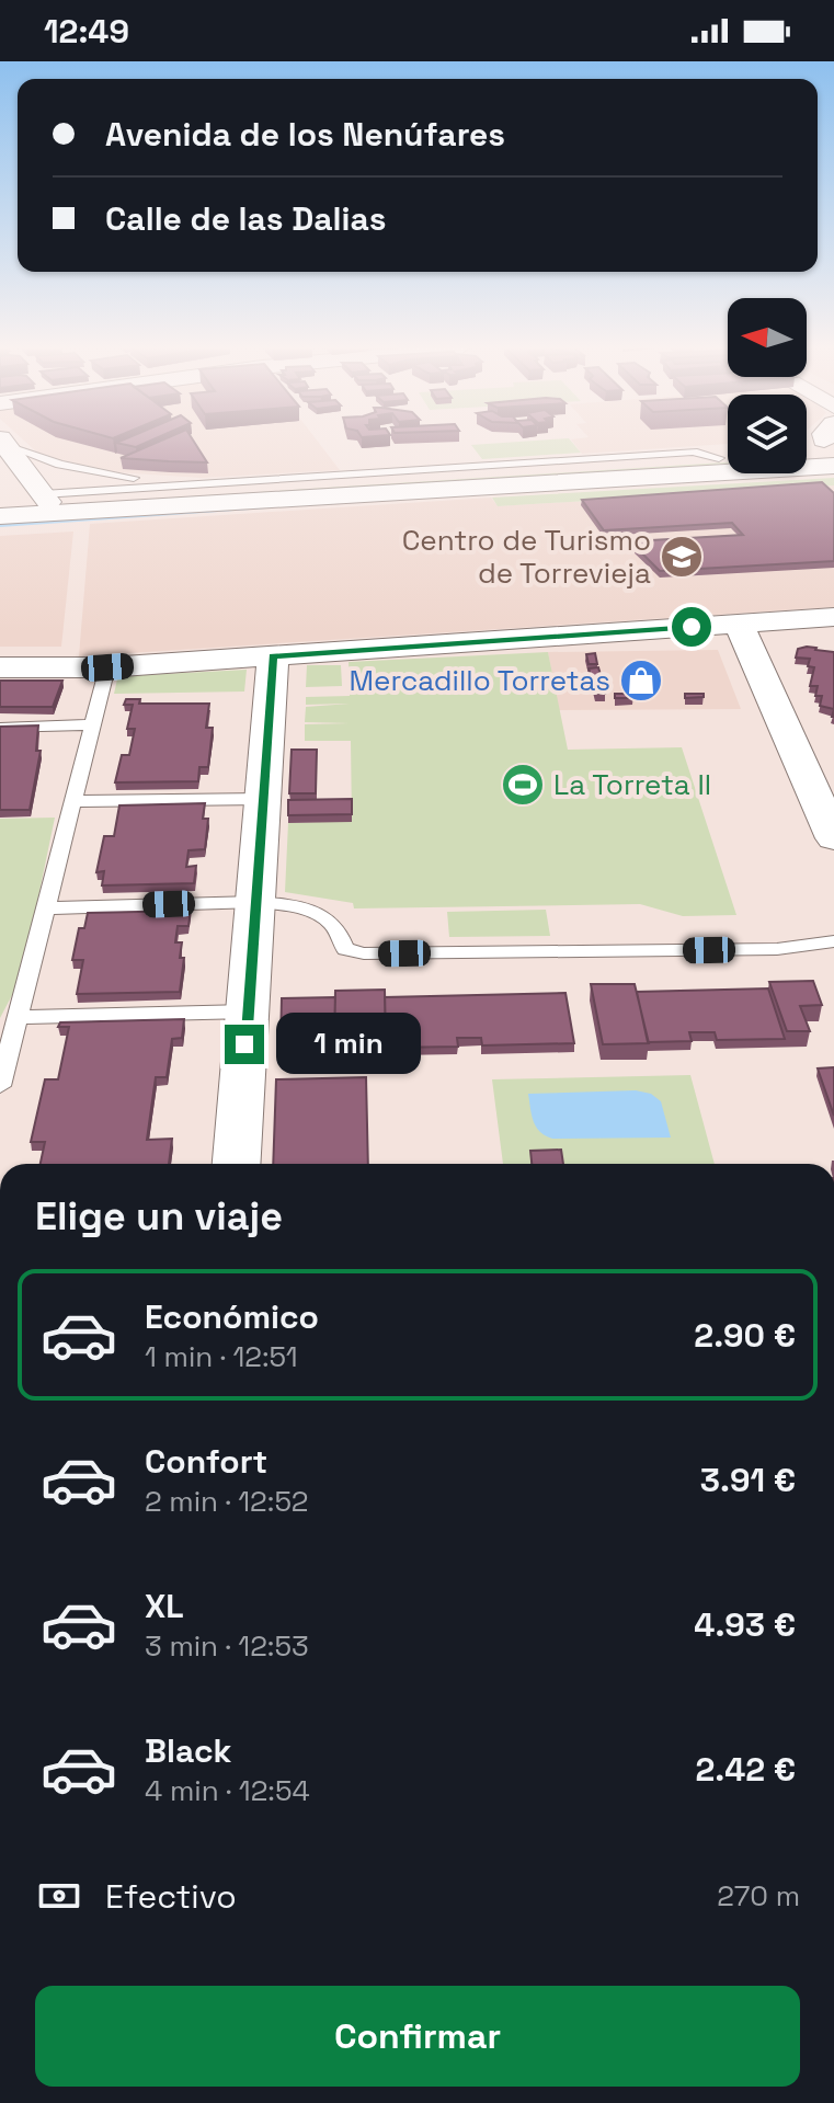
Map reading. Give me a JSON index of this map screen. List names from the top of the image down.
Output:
{
  "places": {
    "school or university": ["Centro de Turismo de Torrevieja"],
    "shop": ["Mercadillo Torretas"],
    "sports": ["La Torreta II"]
  },
  "north": "left",
  "page": {
    "status": "12:49",
    "banner": ["Avenida de los Nenúfares", "Calle de las Dalias"],
    "bubble": "1 min",
    "heading": "Elige un viaje",
    "list": [
      {
        "name": "Económico",
        "note": "1 min · 12:51",
        "value": "2.90 €"
      },
      {
        "name": "Confort",
        "note": "2 min · 12:52",
        "value": "3.91 €"
      },
      {
        "name": "XL",
        "note": "3 min · 12:53",
        "value": "4.93 €"
      },
      {
        "name": "Black",
        "note": "4 min · 12:54",
        "value": "2.42 €"
      }
    ],
    "pay": ["Efectivo", "270 m"],
    "buttons": "Confirmar"
  }
}
